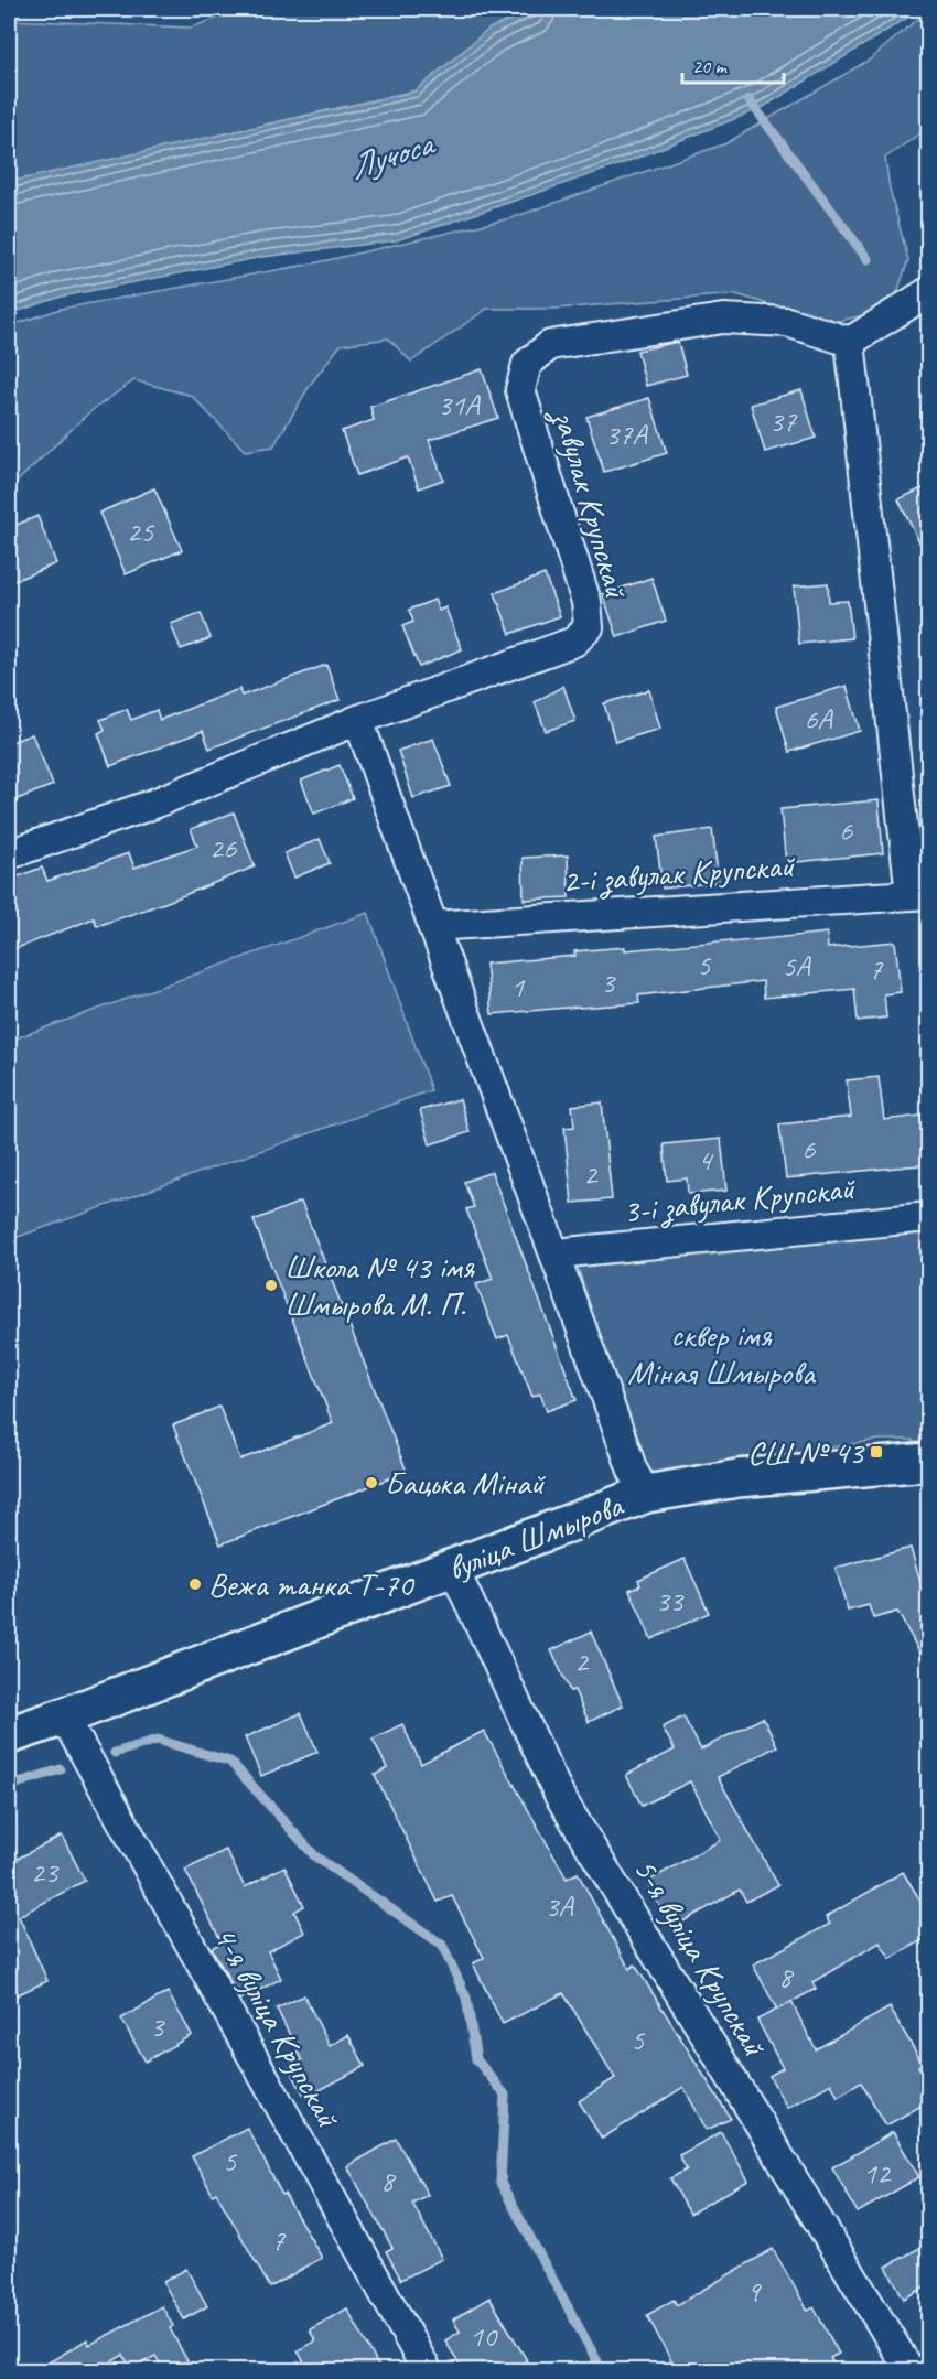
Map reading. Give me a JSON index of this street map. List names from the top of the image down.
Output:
{
  "streets": {
    "street": [
      "завулак Крупскай",
      "2-і завулак Крупскай",
      "3-і завулак Крупскай",
      "вуліца Шмырова",
      "5-я вуліца Крупскай",
      "4-я вуліца Крупскай"
    ]
  },
  "crossings": [
    ["вуліца Шмырова", "5-я вуліца Крупскай"],
    ["вуліца Шмырова", "4-я вуліца Крупскай"]
  ],
  "water": ["Лучоса"],
  "parks": ["сквер імя Міная Шмырова"],
  "places": {
    "other": ["Школа № 43 імя Шмырова М. П.", "Бацька Мінай", "Вежа танка Т-70"],
    "transit": ["СШ № 43"]
  },
  "house_numbers": [
    "31А",
    "37",
    "37А",
    "25",
    "6А",
    "6",
    "26",
    "5",
    "5А",
    "7",
    "3",
    "1",
    "6",
    "4",
    "2",
    "33",
    "2",
    "23",
    "3А",
    "8",
    "3",
    "5",
    "5",
    "12",
    "8",
    "7",
    "9",
    "10"
  ],
  "scale_bar": "20 m"
}
